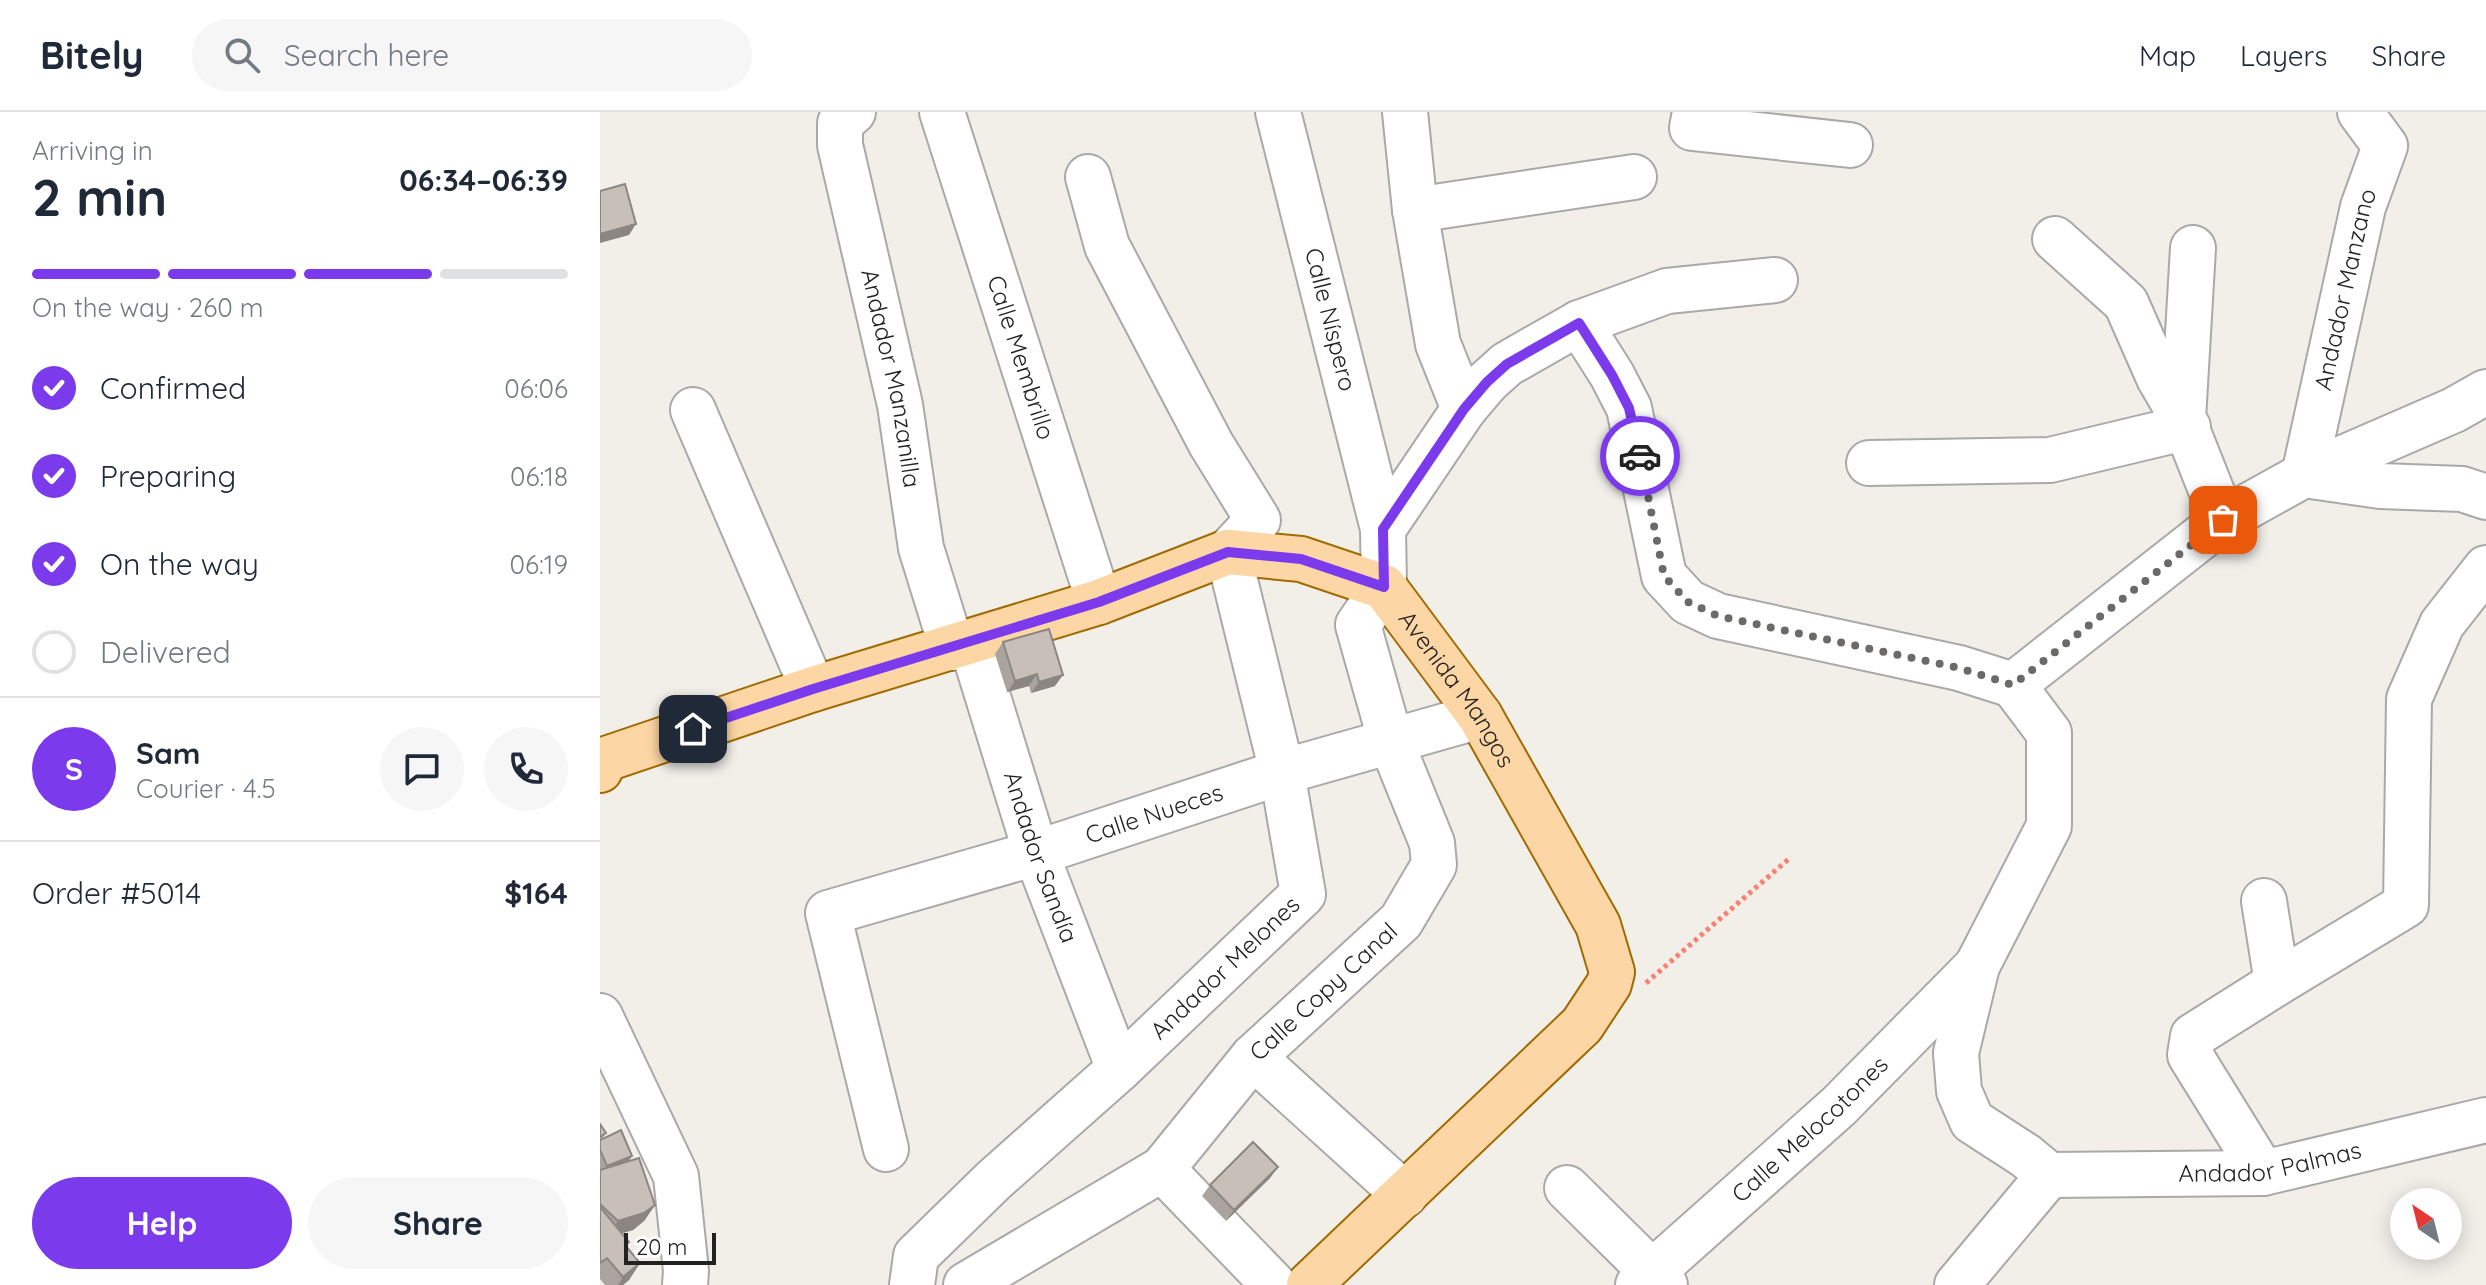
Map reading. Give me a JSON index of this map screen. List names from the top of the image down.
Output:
{
  "streets": {
    "main road": ["Avenida Mangos"],
    "street": [
      "Andador Manzano",
      "Calle Níspero",
      "Calle Membrillo",
      "Andador Manzanilla",
      "Calle Nueces",
      "Andador Sandía",
      "Andador Melones",
      "Calle Copy Canal",
      "Calle Melocotones",
      "Andador Palmas"
    ]
  },
  "crossings": [
    ["Calle Níspero", "Avenida Mangos"],
    ["Calle Níspero", "Calle Copy Canal"],
    ["Calle Membrillo", "Avenida Mangos"],
    ["Andador Manzanilla", "Avenida Mangos"],
    ["Andador Manzanilla", "Andador Sandía"],
    ["Avenida Mangos", "Calle Nueces"],
    ["Avenida Mangos", "Andador Sandía"],
    ["Avenida Mangos", "Andador Melones"],
    ["Avenida Mangos", "Calle Copy Canal"],
    ["Calle Nueces", "Andador Sandía"],
    ["Calle Nueces", "Andador Melones"],
    ["Calle Nueces", "Calle Copy Canal"],
    ["Andador Sandía", "Andador Melones"]
  ],
  "scale_bar": "20 m",
  "north": "top left",
  "page": {
    "header": "Bitely",
    "search": "Search here",
    "nav": ["Map", "Layers", "Share"],
    "heading": ["2 min", "Arriving in", "06:34–06:39"],
    "panel": [
      "Sam",
      "Courier · 4.5",
      "Order #5014",
      "$164"
    ],
    "bar": "On the way · 260 m",
    "list": [
      ["Confirmed", "06:06"],
      ["Preparing", "06:18"],
      ["On the way", "06:19"],
      "Delivered"
    ],
    "round": "S",
    "buttons": ["Help", "Share"],
    "scale": "20 m"
  }
}
